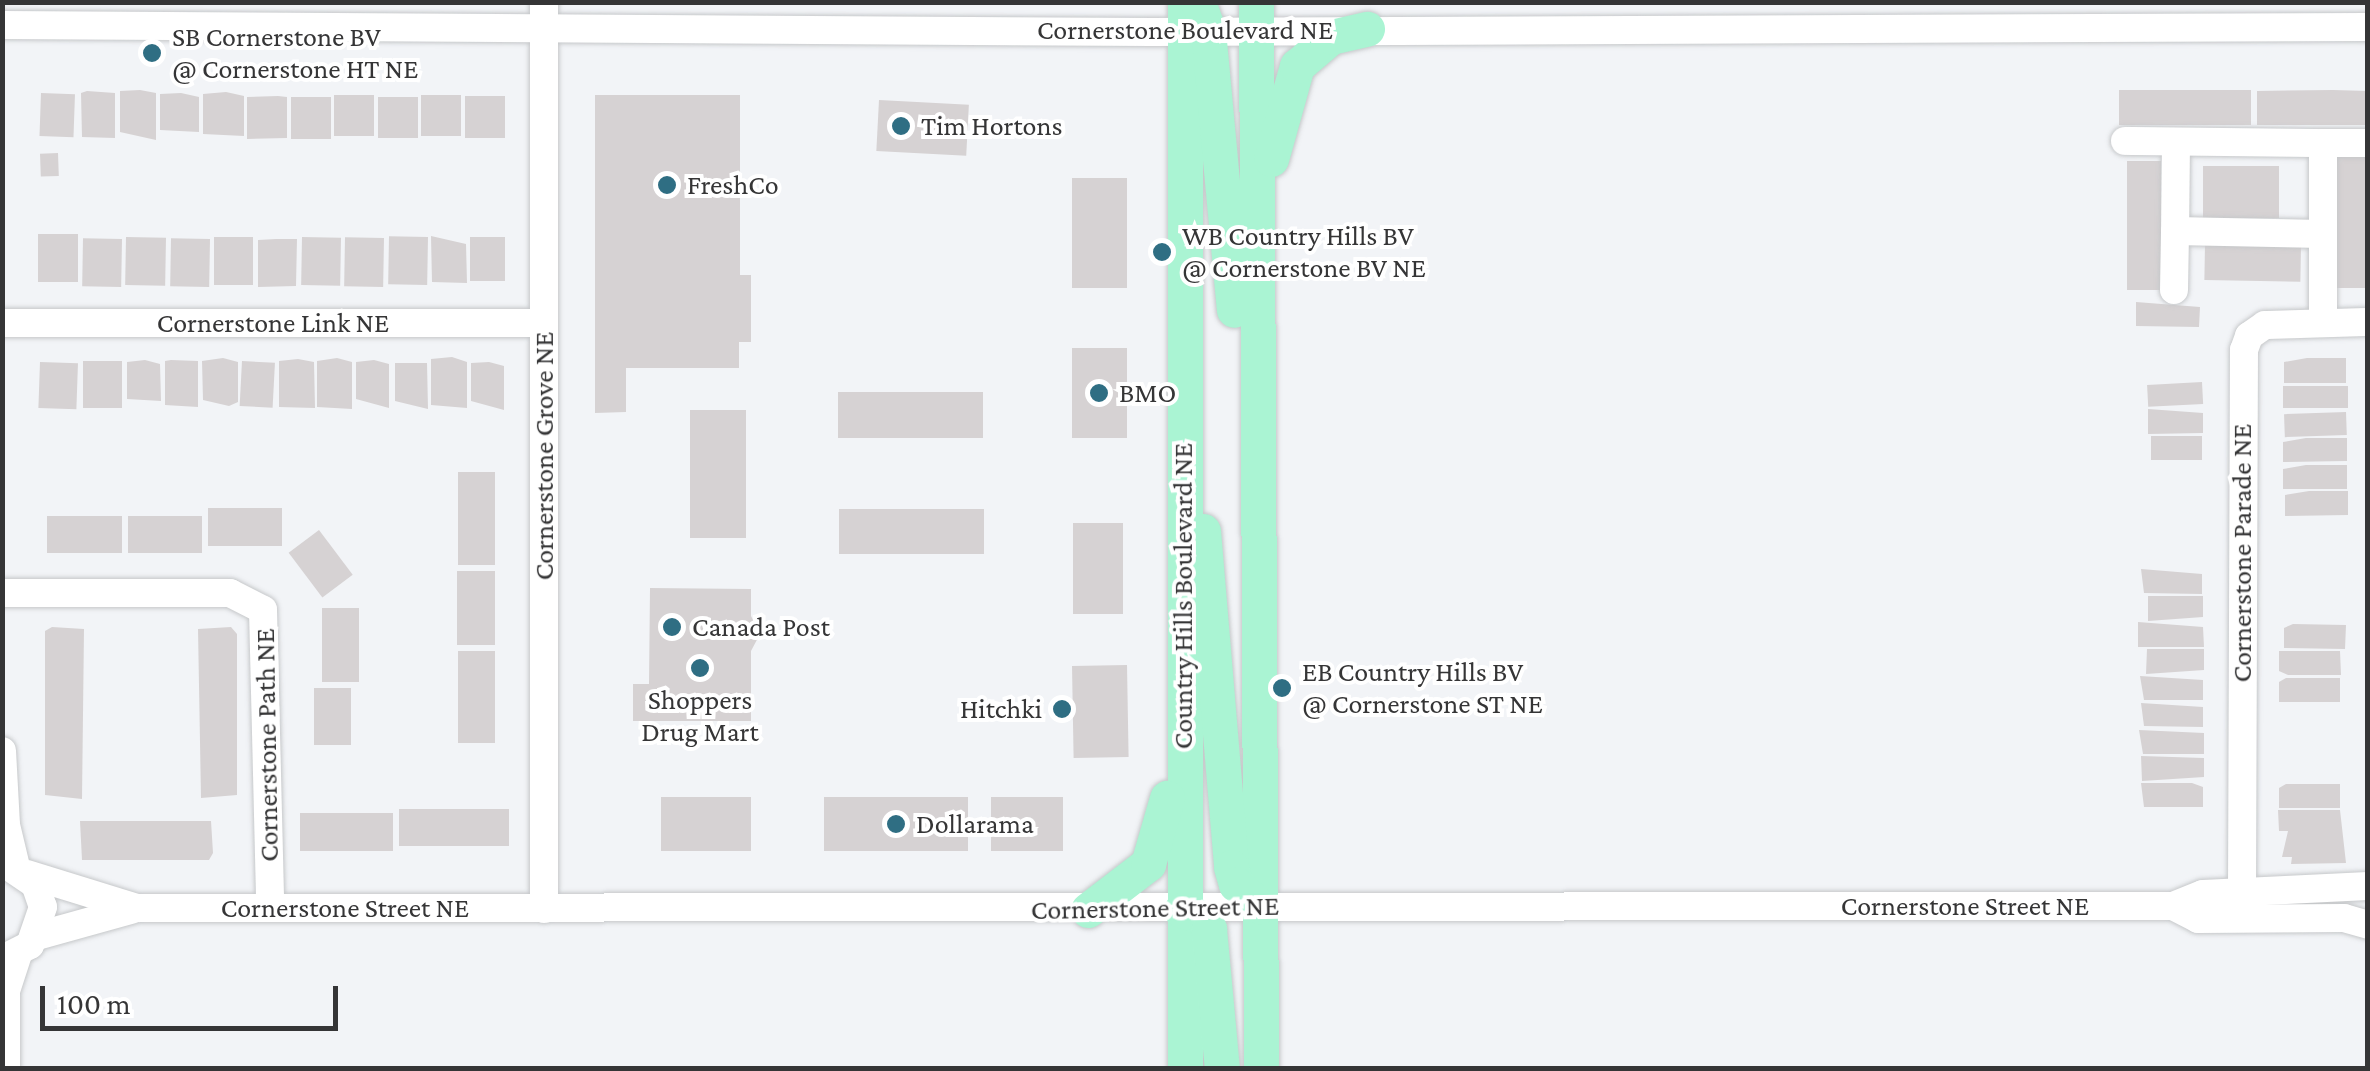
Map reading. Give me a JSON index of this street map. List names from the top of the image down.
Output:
{
  "streets": {
    "main road": ["Country Hills Boulevard NE"],
    "street": [
      "Cornerstone Boulevard NE",
      "Cornerstone Link NE",
      "Cornerstone Grove NE",
      "Cornerstone Parade NE",
      "Cornerstone Path NE",
      "Cornerstone Street NE"
    ]
  },
  "crossings": [
    ["Cornerstone Boulevard NE", "Cornerstone Grove NE"],
    ["Cornerstone Boulevard NE", "Country Hills Boulevard NE"],
    ["Cornerstone Link NE", "Cornerstone Grove NE"],
    ["Cornerstone Grove NE", "Cornerstone Street NE"],
    ["Country Hills Boulevard NE", "Cornerstone Street NE"],
    ["Cornerstone Path NE", "Cornerstone Street NE"]
  ],
  "places": [
    "SB Cornerstone BV @ Cornerstone HT NE",
    "Tim Hortons",
    "FreshCo",
    "WB Country Hills BV @ Cornerstone BV NE",
    "BMO",
    "Canada Post",
    "Shoppers Drug Mart",
    "EB Country Hills BV @ Cornerstone ST NE",
    "Hitchki",
    "Dollarama"
  ],
  "scale_bar": "100 m"
}
